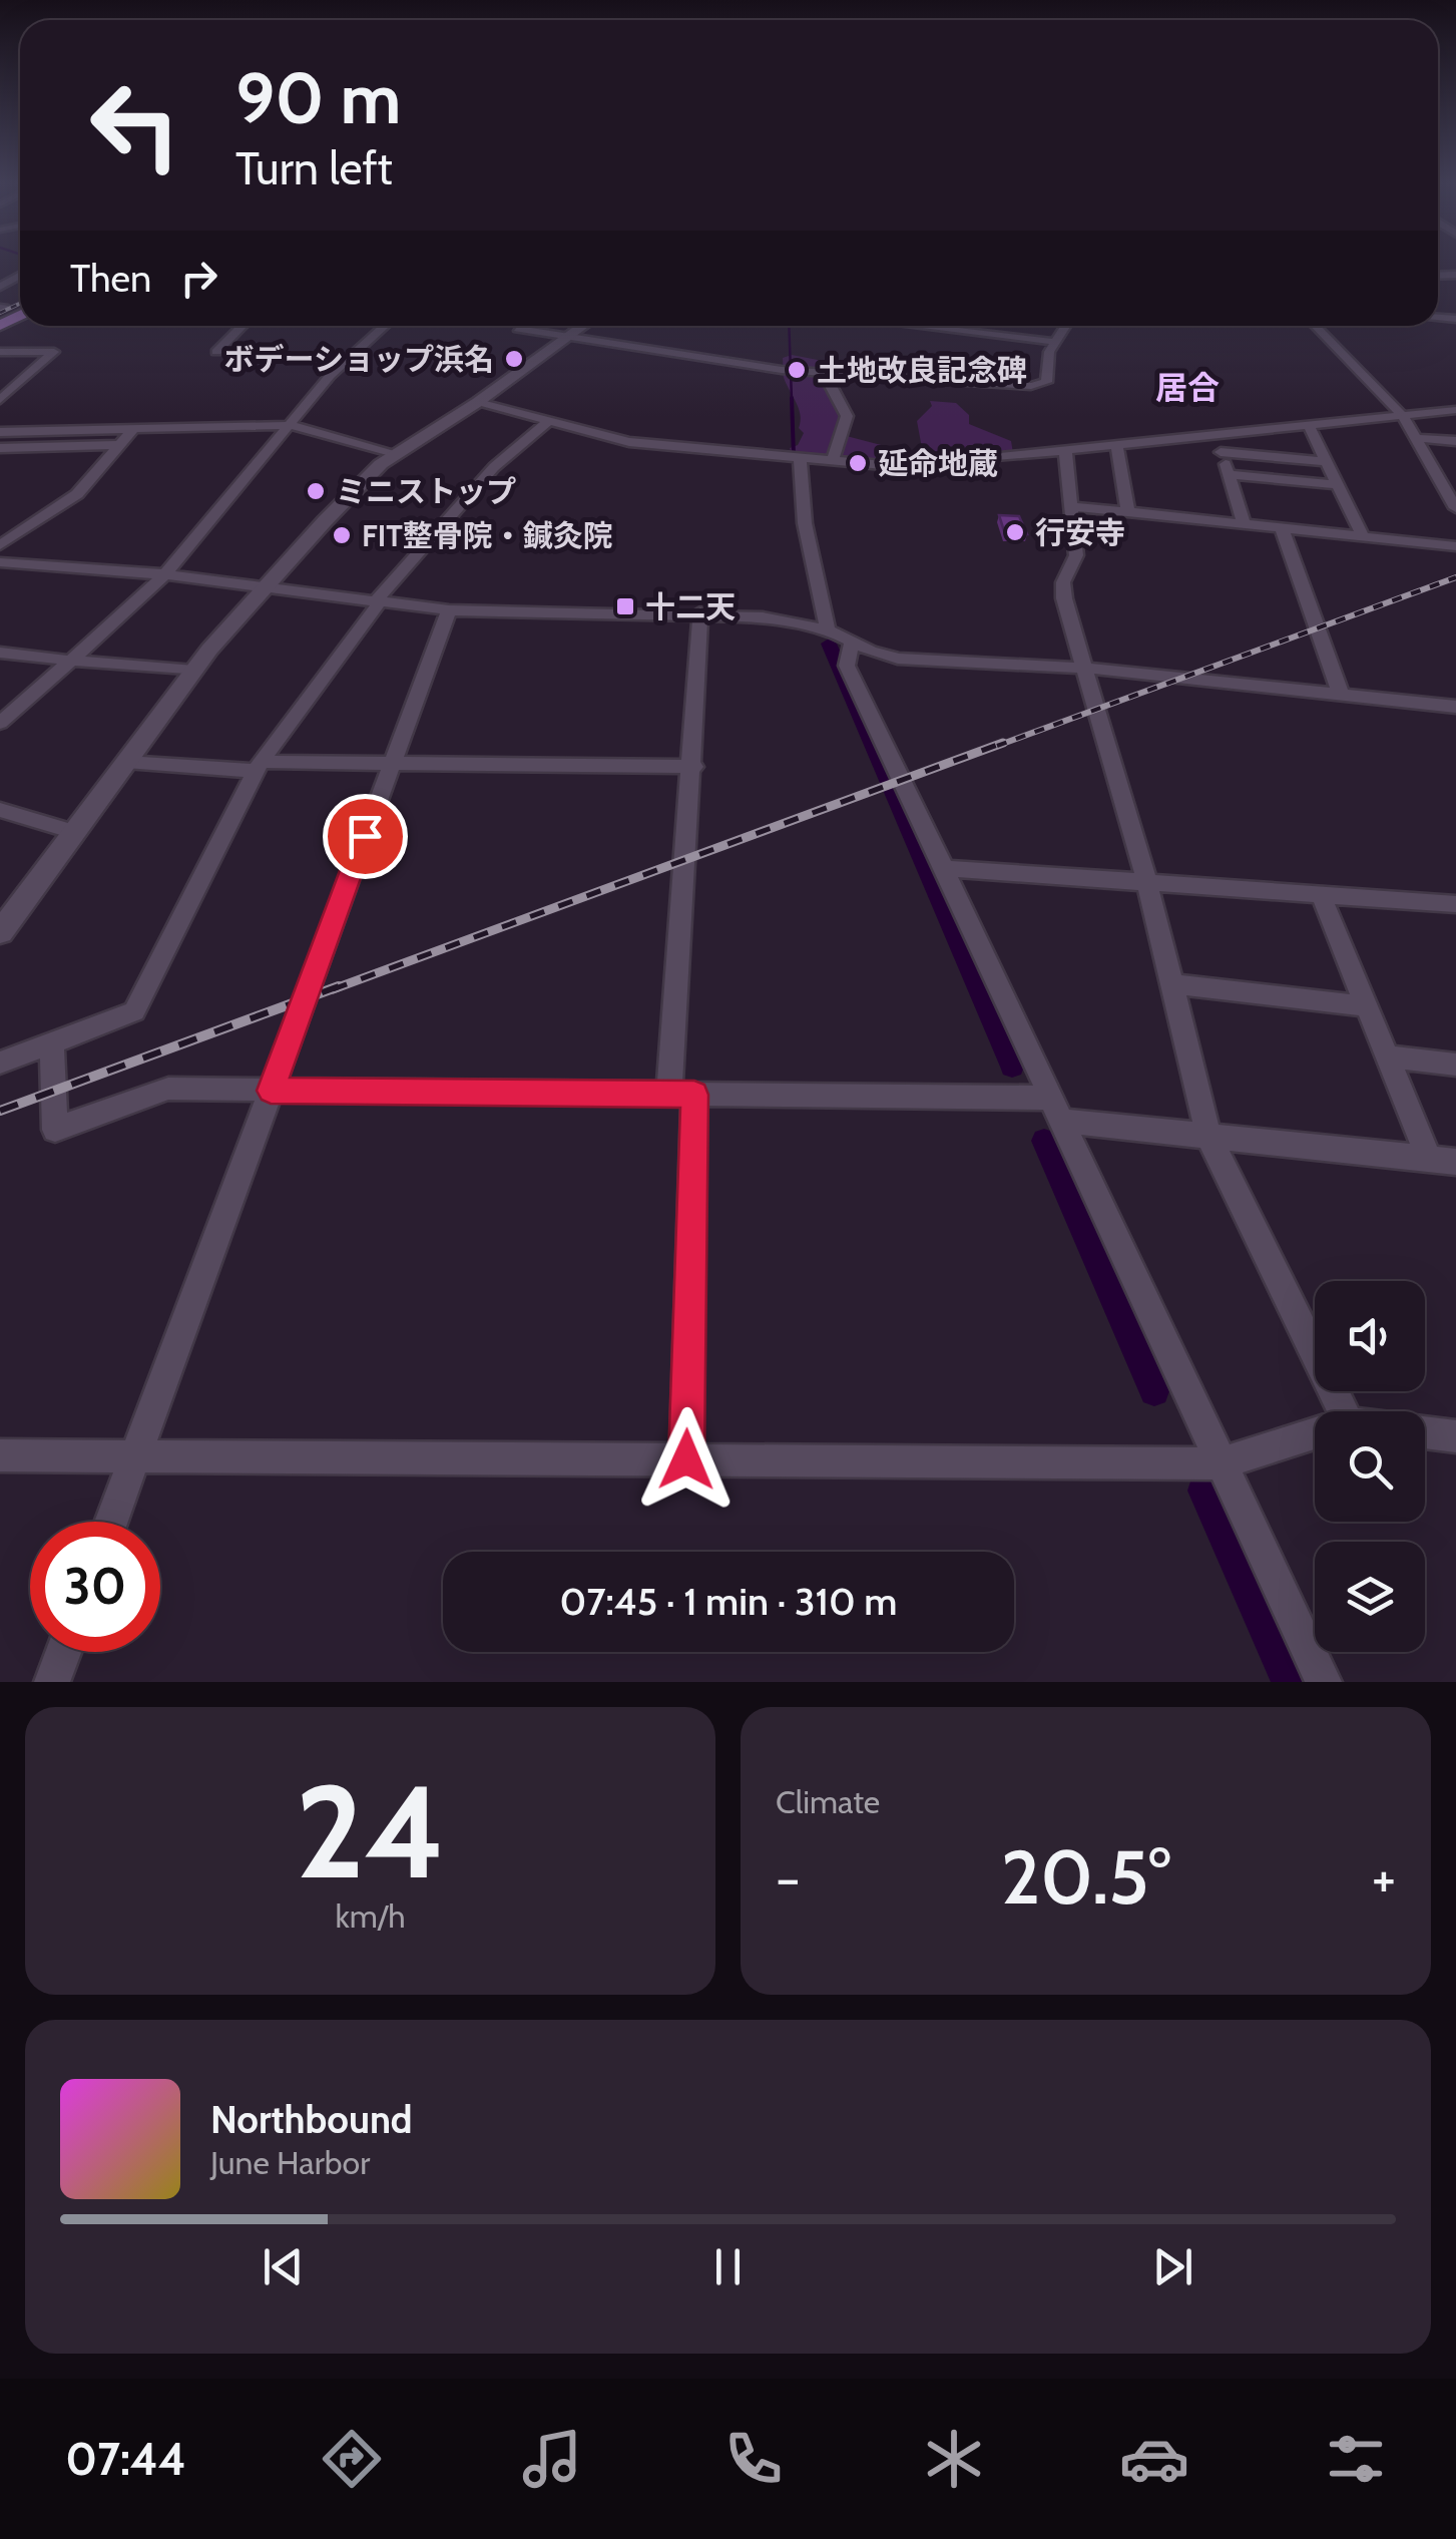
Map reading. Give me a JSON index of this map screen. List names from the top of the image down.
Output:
{
  "districts": ["居合"],
  "places": {
    "other": [
      "ボデーショップ浜名",
      "土地改良記念碑",
      "延命地蔵",
      "ミニストップ",
      "行安寺",
      "FIT整骨院・鍼灸院"
    ],
    "transit": ["十二天"]
  },
  "page": {
    "turn": ["90 m", "Turn left"],
    "then": "Then",
    "limit": "30",
    "trip": "07:45 · 1 min · 310 m",
    "tile": [
      ["24", "km/h"],
      "Climate"
    ],
    "heat": ["−", "20.5°", "+"],
    "song": ["Northbound", "June Harbor"],
    "tabs": "07:44"
  }
}
